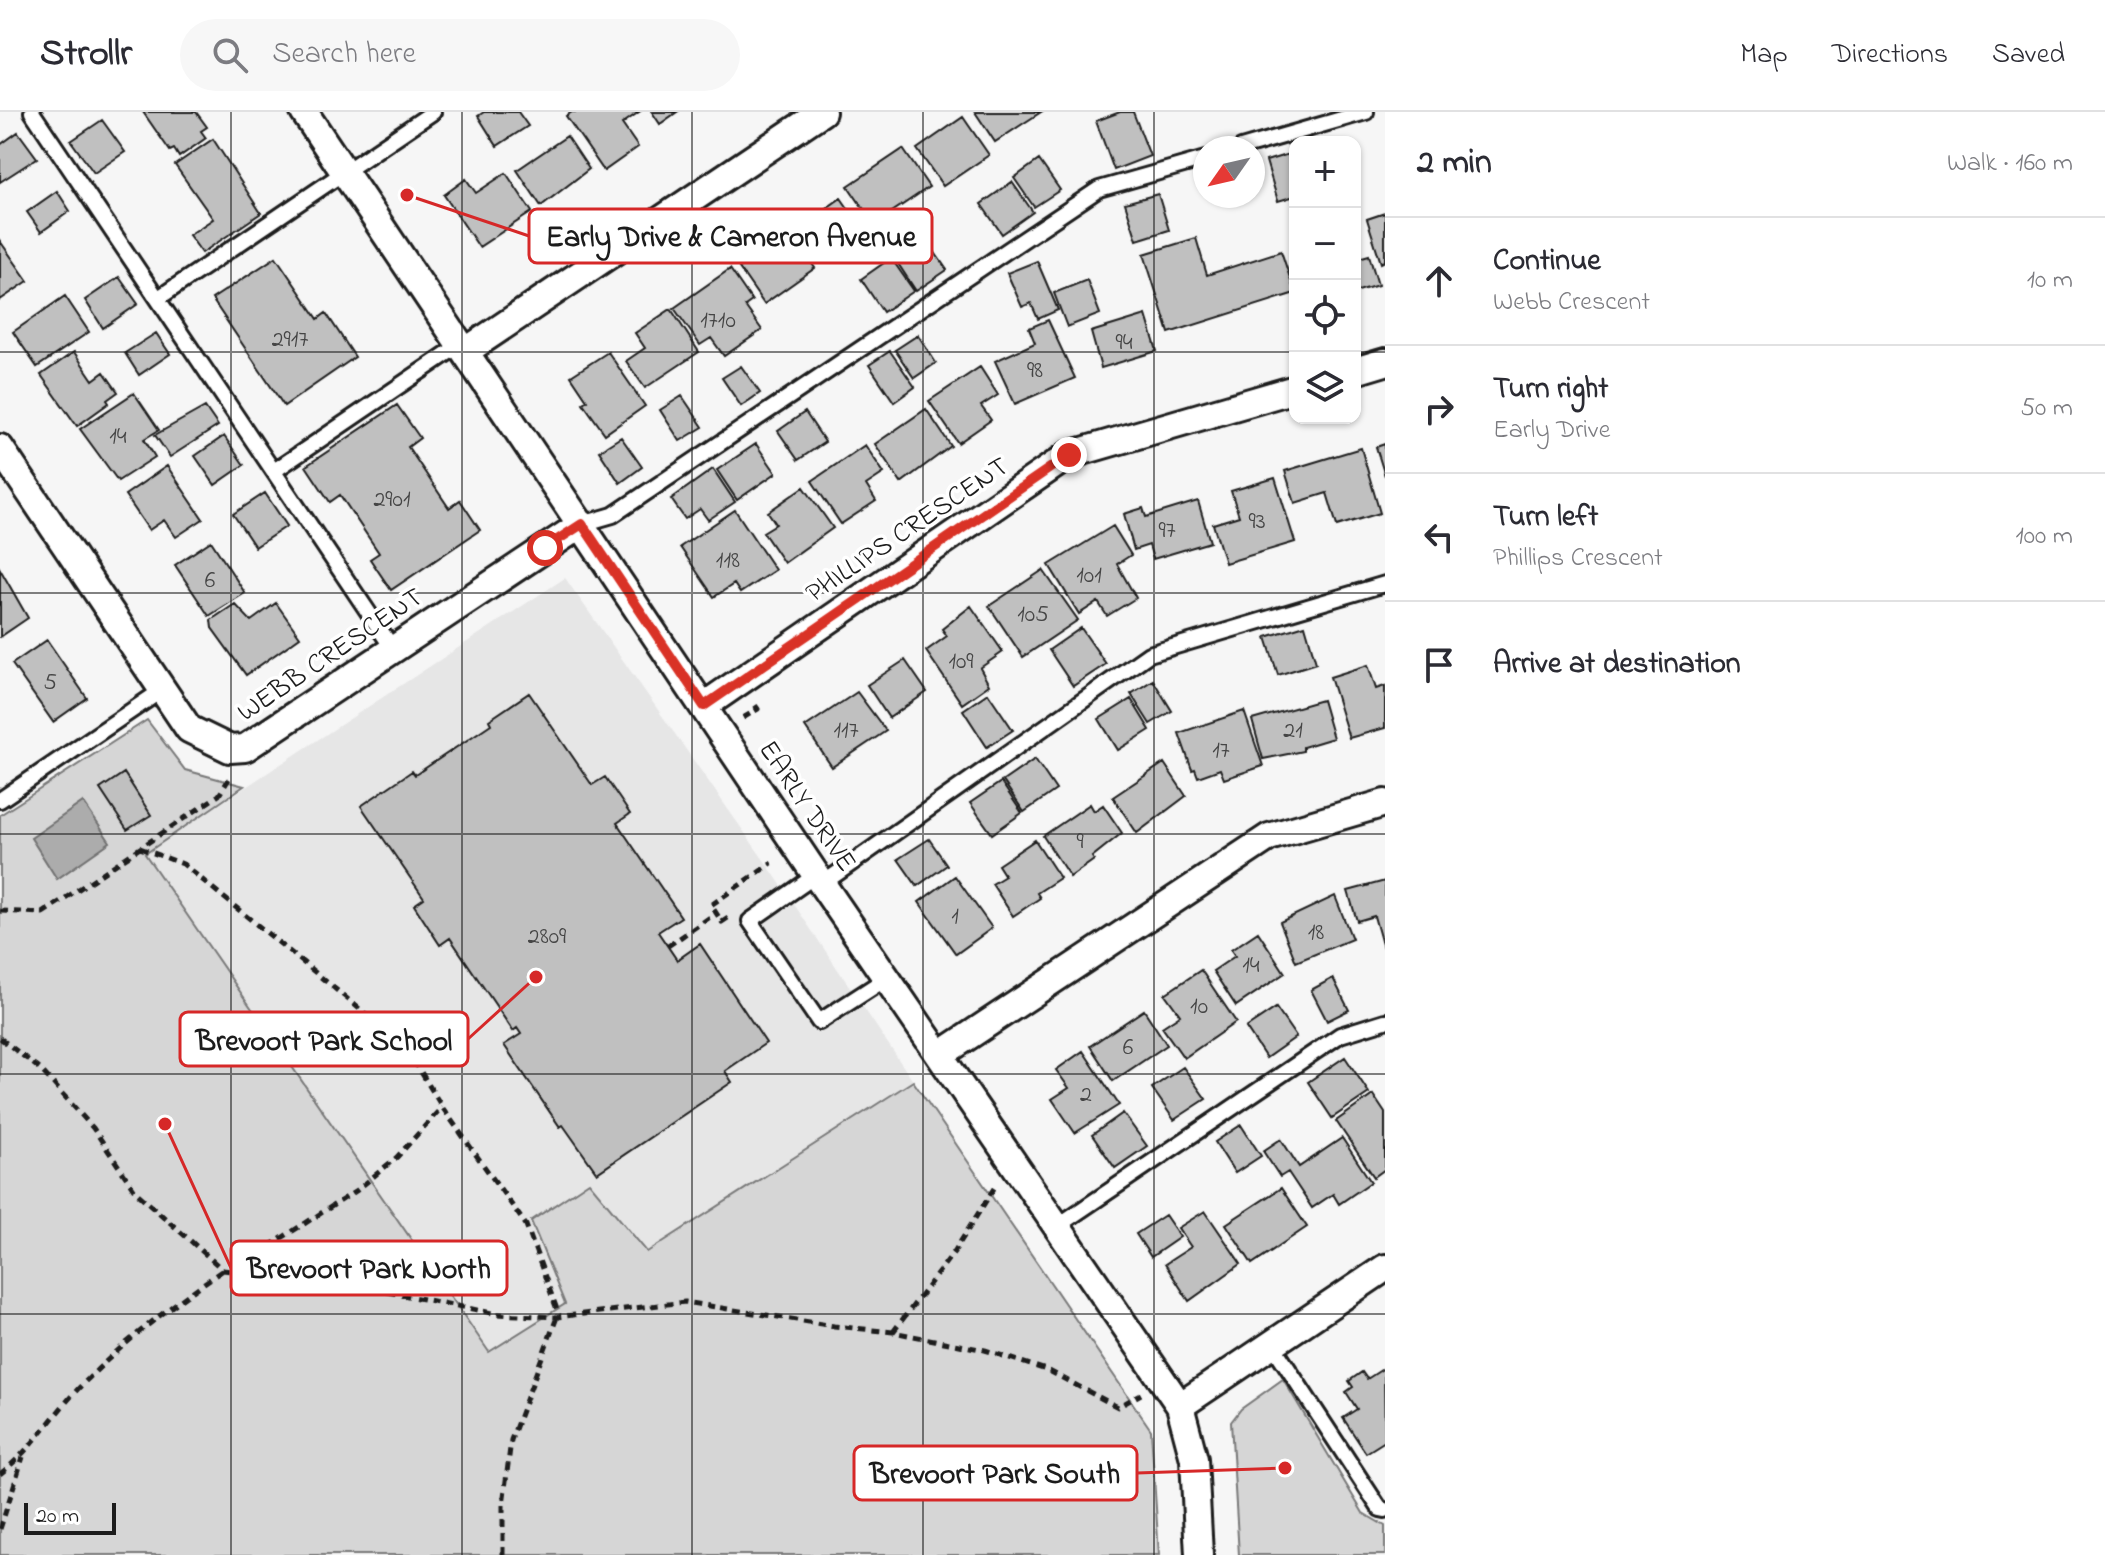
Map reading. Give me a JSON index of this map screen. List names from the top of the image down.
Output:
{
  "streets": {
    "street": ["PHILLIPS CRESCENT", "WEBB CRESCENT", "EARLY DRIVE"]
  },
  "crossings": [
    ["PHILLIPS CRESCENT", "EARLY DRIVE"],
    ["WEBB CRESCENT", "EARLY DRIVE"]
  ],
  "places": [
    "Early Drive & Cameron Avenue",
    "Brevoort Park School",
    "Brevoort Park North",
    "Brevoort Park South"
  ],
  "house_numbers": [
    "1710",
    "2917",
    "94",
    "98",
    "14",
    "2901",
    "93",
    "97",
    "118",
    "101",
    "6",
    "105",
    "109",
    "5",
    "117",
    "21",
    "17",
    "9",
    "1",
    "18",
    "2809",
    "14",
    "10",
    "6",
    "2"
  ],
  "scale_bar": "20 m",
  "north": "bottom left",
  "page": {
    "header": "Strollr",
    "search": "Search here",
    "nav": ["Map", "Directions", "Saved"],
    "heading": ["2 min", "Walk · 160 m"],
    "map_buttons": ["+", "−"],
    "list": [
      ["Continue", "Webb Crescent", "10 m"],
      ["Turn right", "Early Drive", "50 m"],
      ["Turn left", "Phillips Crescent", "100 m"],
      "Arrive at destination"
    ],
    "scale": "20 m"
  }
}
